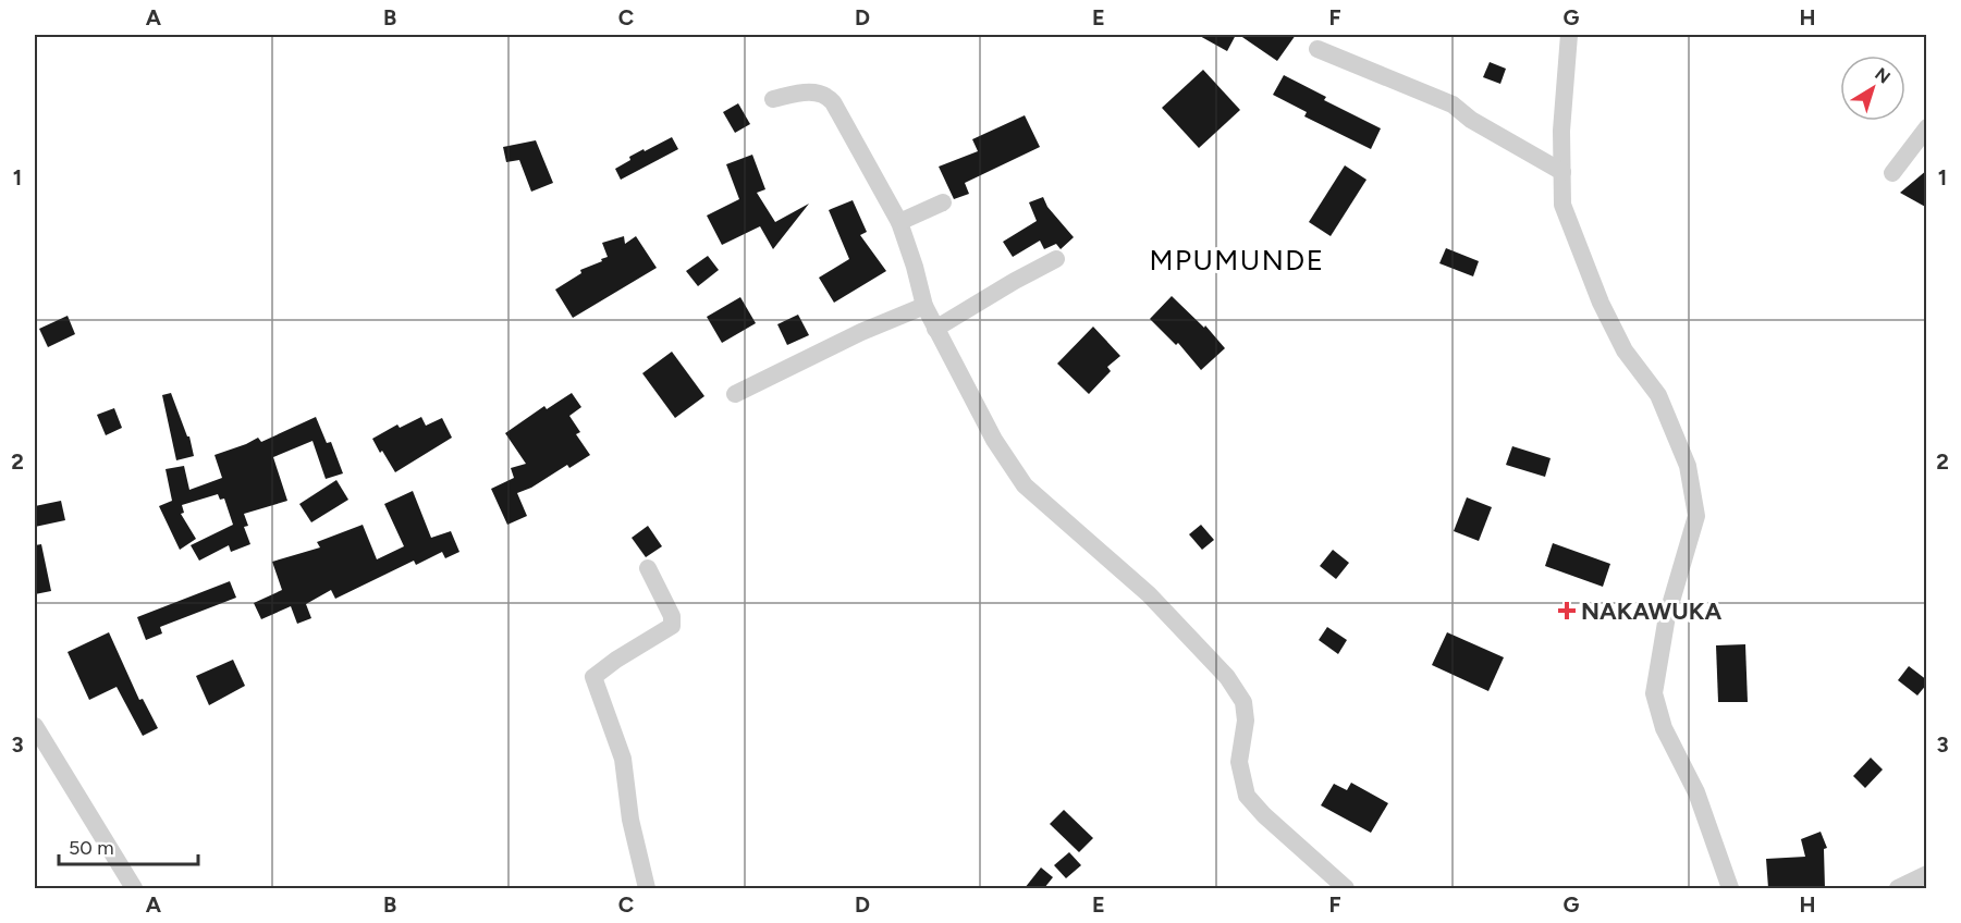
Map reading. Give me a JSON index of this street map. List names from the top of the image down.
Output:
{
  "districts": ["MPUMUNDE"],
  "places": {
    "health": ["NAKAWUKA"]
  },
  "scale_bar": "50 m",
  "north": "top right",
  "grid": {
    "columns": [
      "A",
      "B",
      "C",
      "D",
      "E",
      "F",
      "G",
      "H"
    ],
    "rows": ["1", "2", "3"]
  }
}
